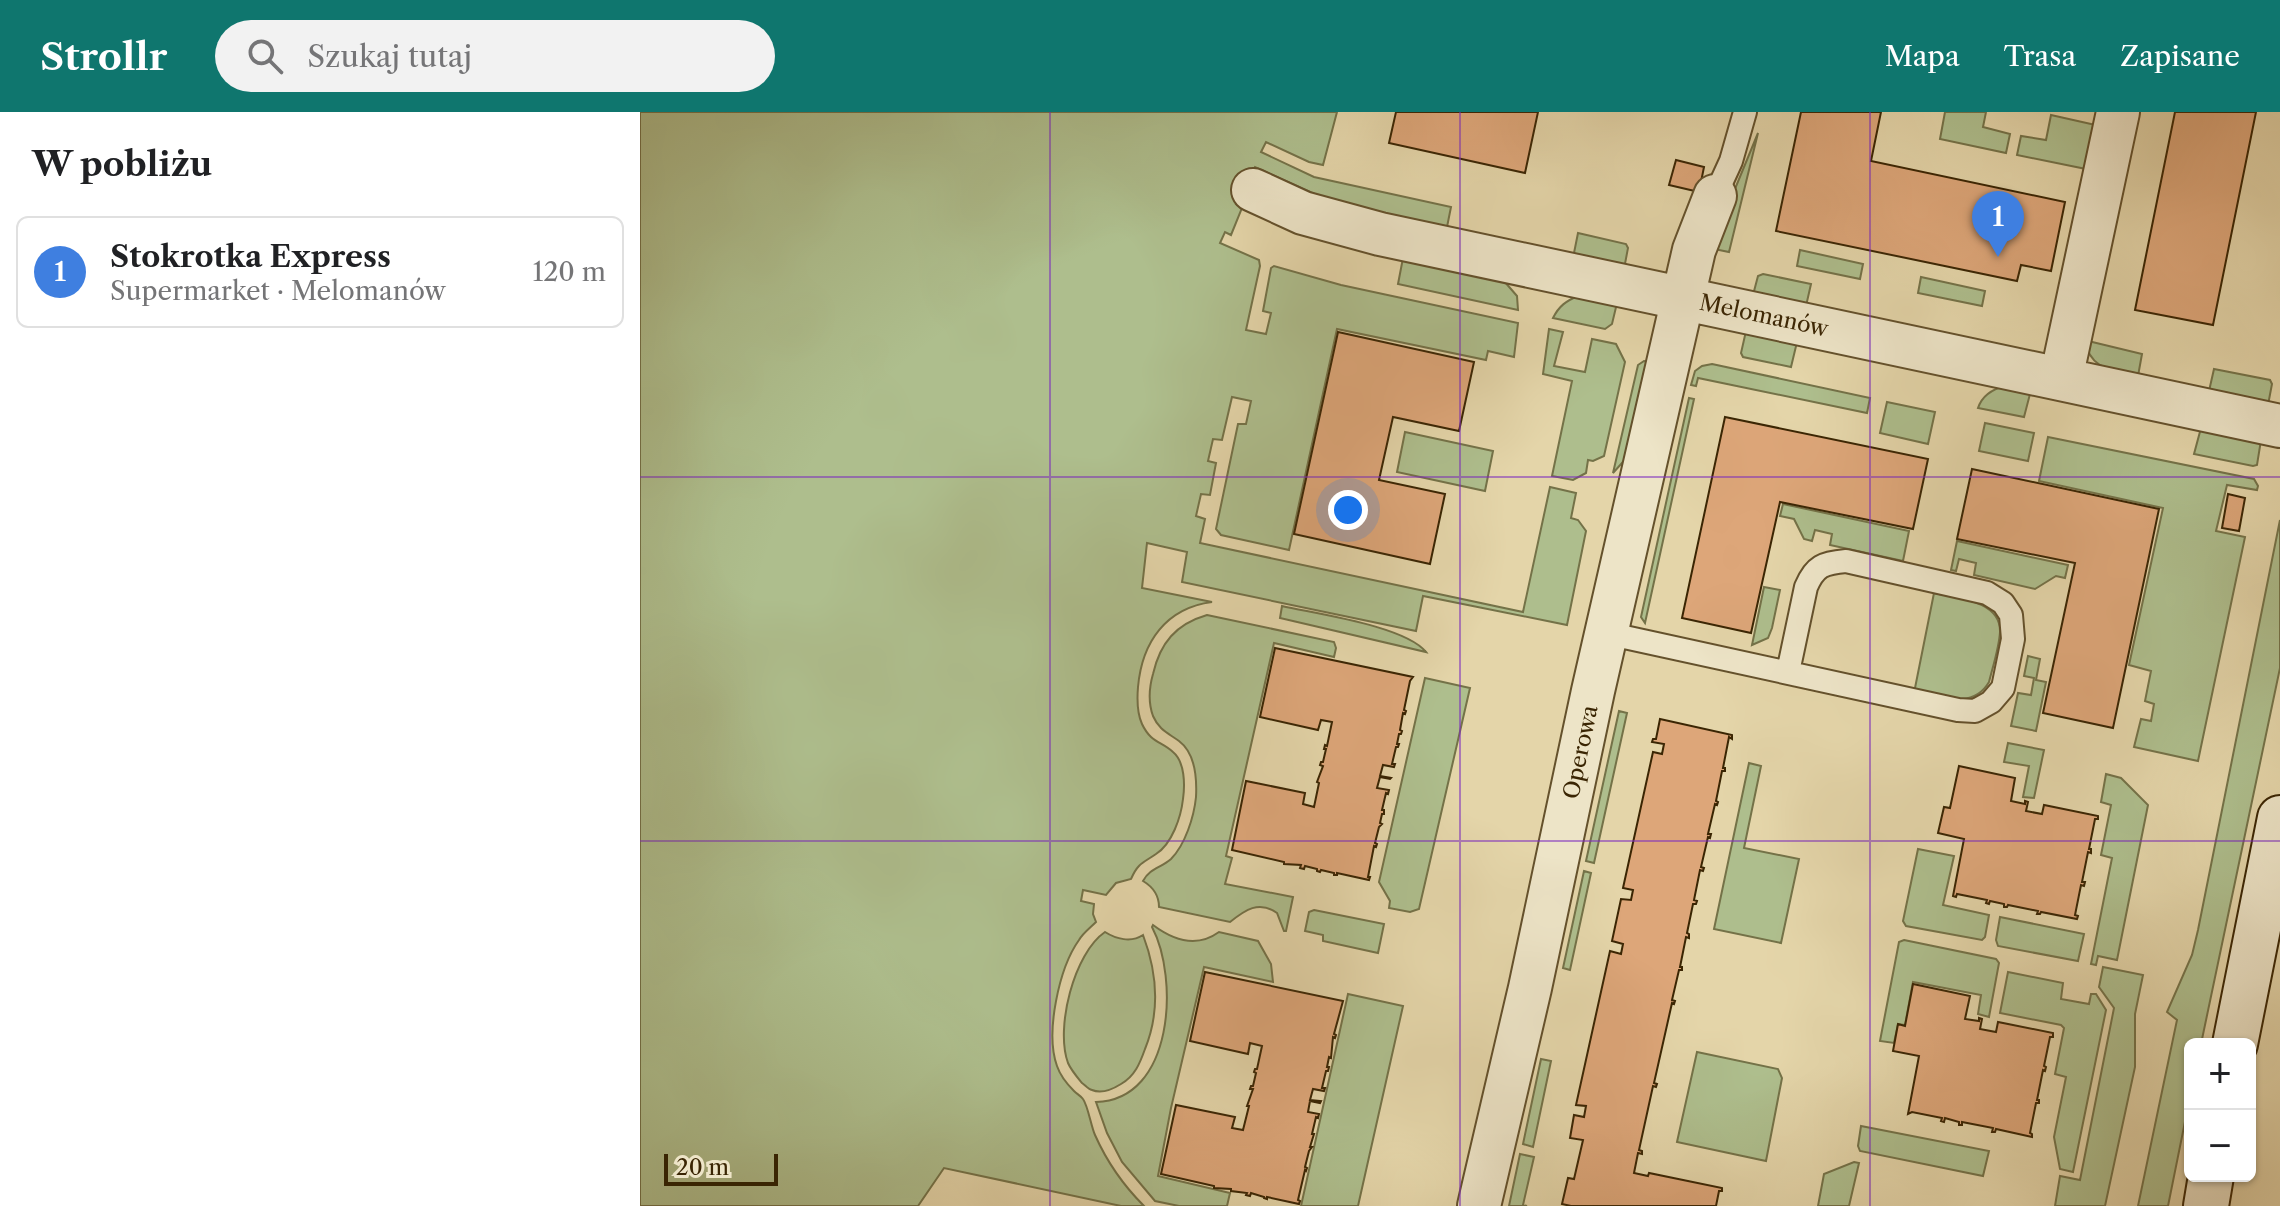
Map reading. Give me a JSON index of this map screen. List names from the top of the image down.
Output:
{
  "streets": {
    "street": ["Melomanów", "Operowa"]
  },
  "crossings": [
    ["Melomanów", "Operowa"]
  ],
  "scale_bar": "20 m",
  "page": {
    "header": "Strollr",
    "search": "Szukaj tutaj",
    "nav": ["Mapa", "Trasa", "Zapisane"],
    "heading": "W pobliżu",
    "pins": "1",
    "list": [
      {
        "mark": "1",
        "name": "Stokrotka Express",
        "note": "Supermarket · Melomanów",
        "value": "120 m"
      }
    ],
    "map_buttons": ["+", "−"],
    "scale": "20 m"
  }
}
